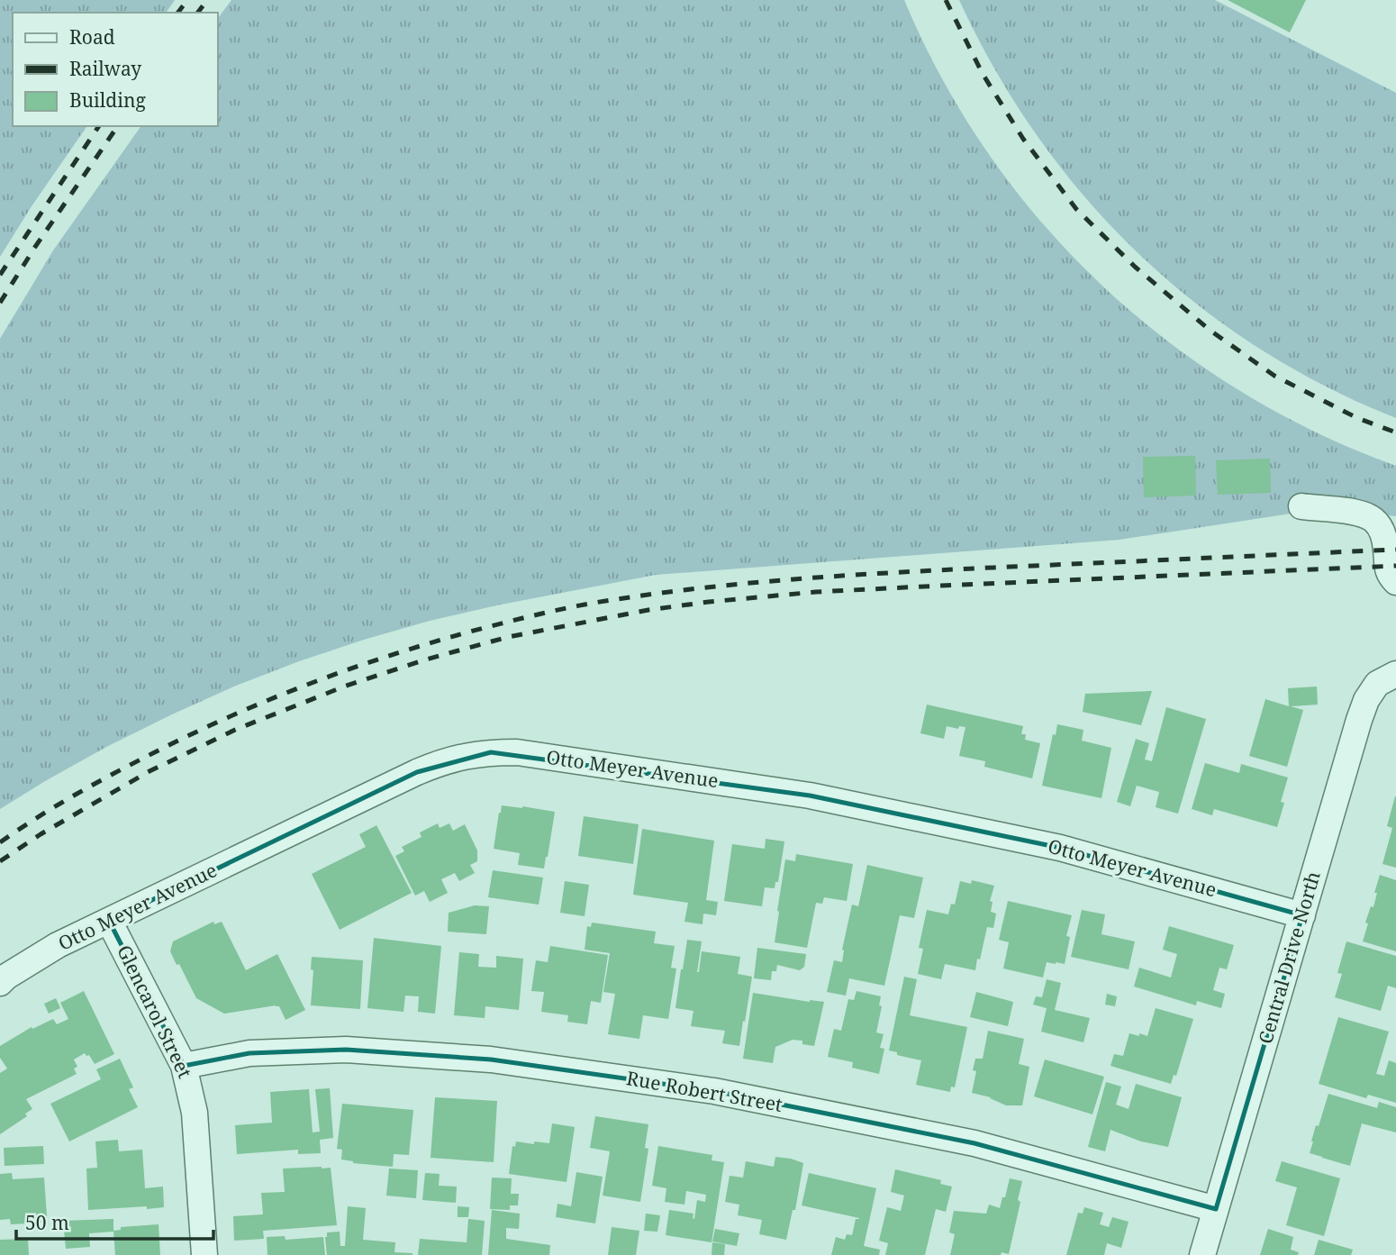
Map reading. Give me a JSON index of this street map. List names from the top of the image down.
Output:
{
  "streets": {
    "street": [
      "Otto Meyer Avenue",
      "Central Drive North",
      "Glencarol Street",
      "Rue Robert Street"
    ]
  },
  "crossings": [
    ["Otto Meyer Avenue", "Central Drive North"],
    ["Otto Meyer Avenue", "Glencarol Street"],
    ["Central Drive North", "Rue Robert Street"],
    ["Glencarol Street", "Rue Robert Street"]
  ],
  "legend": ["Road", "Railway", "Building"],
  "scale_bar": "50 m"
}
